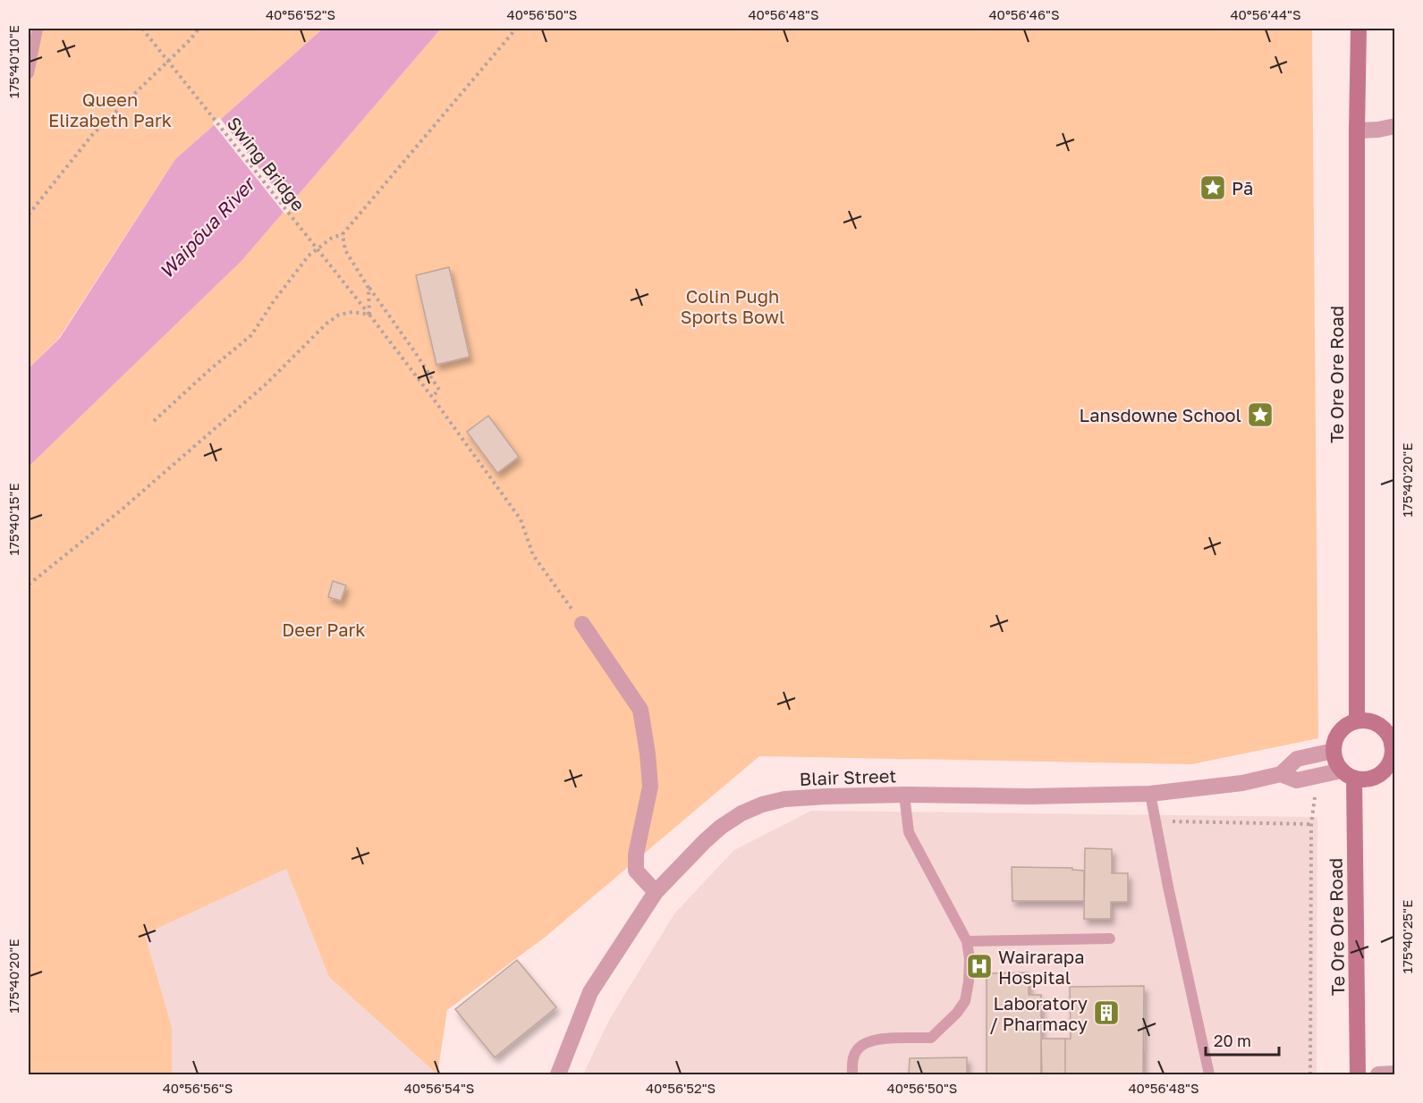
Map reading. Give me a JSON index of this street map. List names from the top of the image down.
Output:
{
  "streets": {
    "main road": ["Te Ore Ore Road"],
    "street": ["Blair Street"],
    "path": ["Swing Bridge"]
  },
  "crossings": [
    ["Te Ore Ore Road", "Blair Street"]
  ],
  "water": ["Waipōua River"],
  "parks": ["Queen Elizabeth Park", "Colin Pugh Sports Bowl", "Deer Park"],
  "places": {
    "place": ["Pā", "Lansdowne School"],
    "hospital": ["Wairarapa Hospital"],
    "building": ["Laboratory / Pharmacy"]
  },
  "scale_bar": "20 m",
  "coordinates": [
    "40°56'52\"S",
    "40°56'50\"S",
    "40°56'48\"S",
    "40°56'46\"S",
    "40°56'44\"S",
    "175°40'10\"E",
    "175°40'20\"E",
    "175°40'15\"E",
    "175°40'25\"E",
    "40°56'56\"S",
    "40°56'54\"S"
  ]
}
